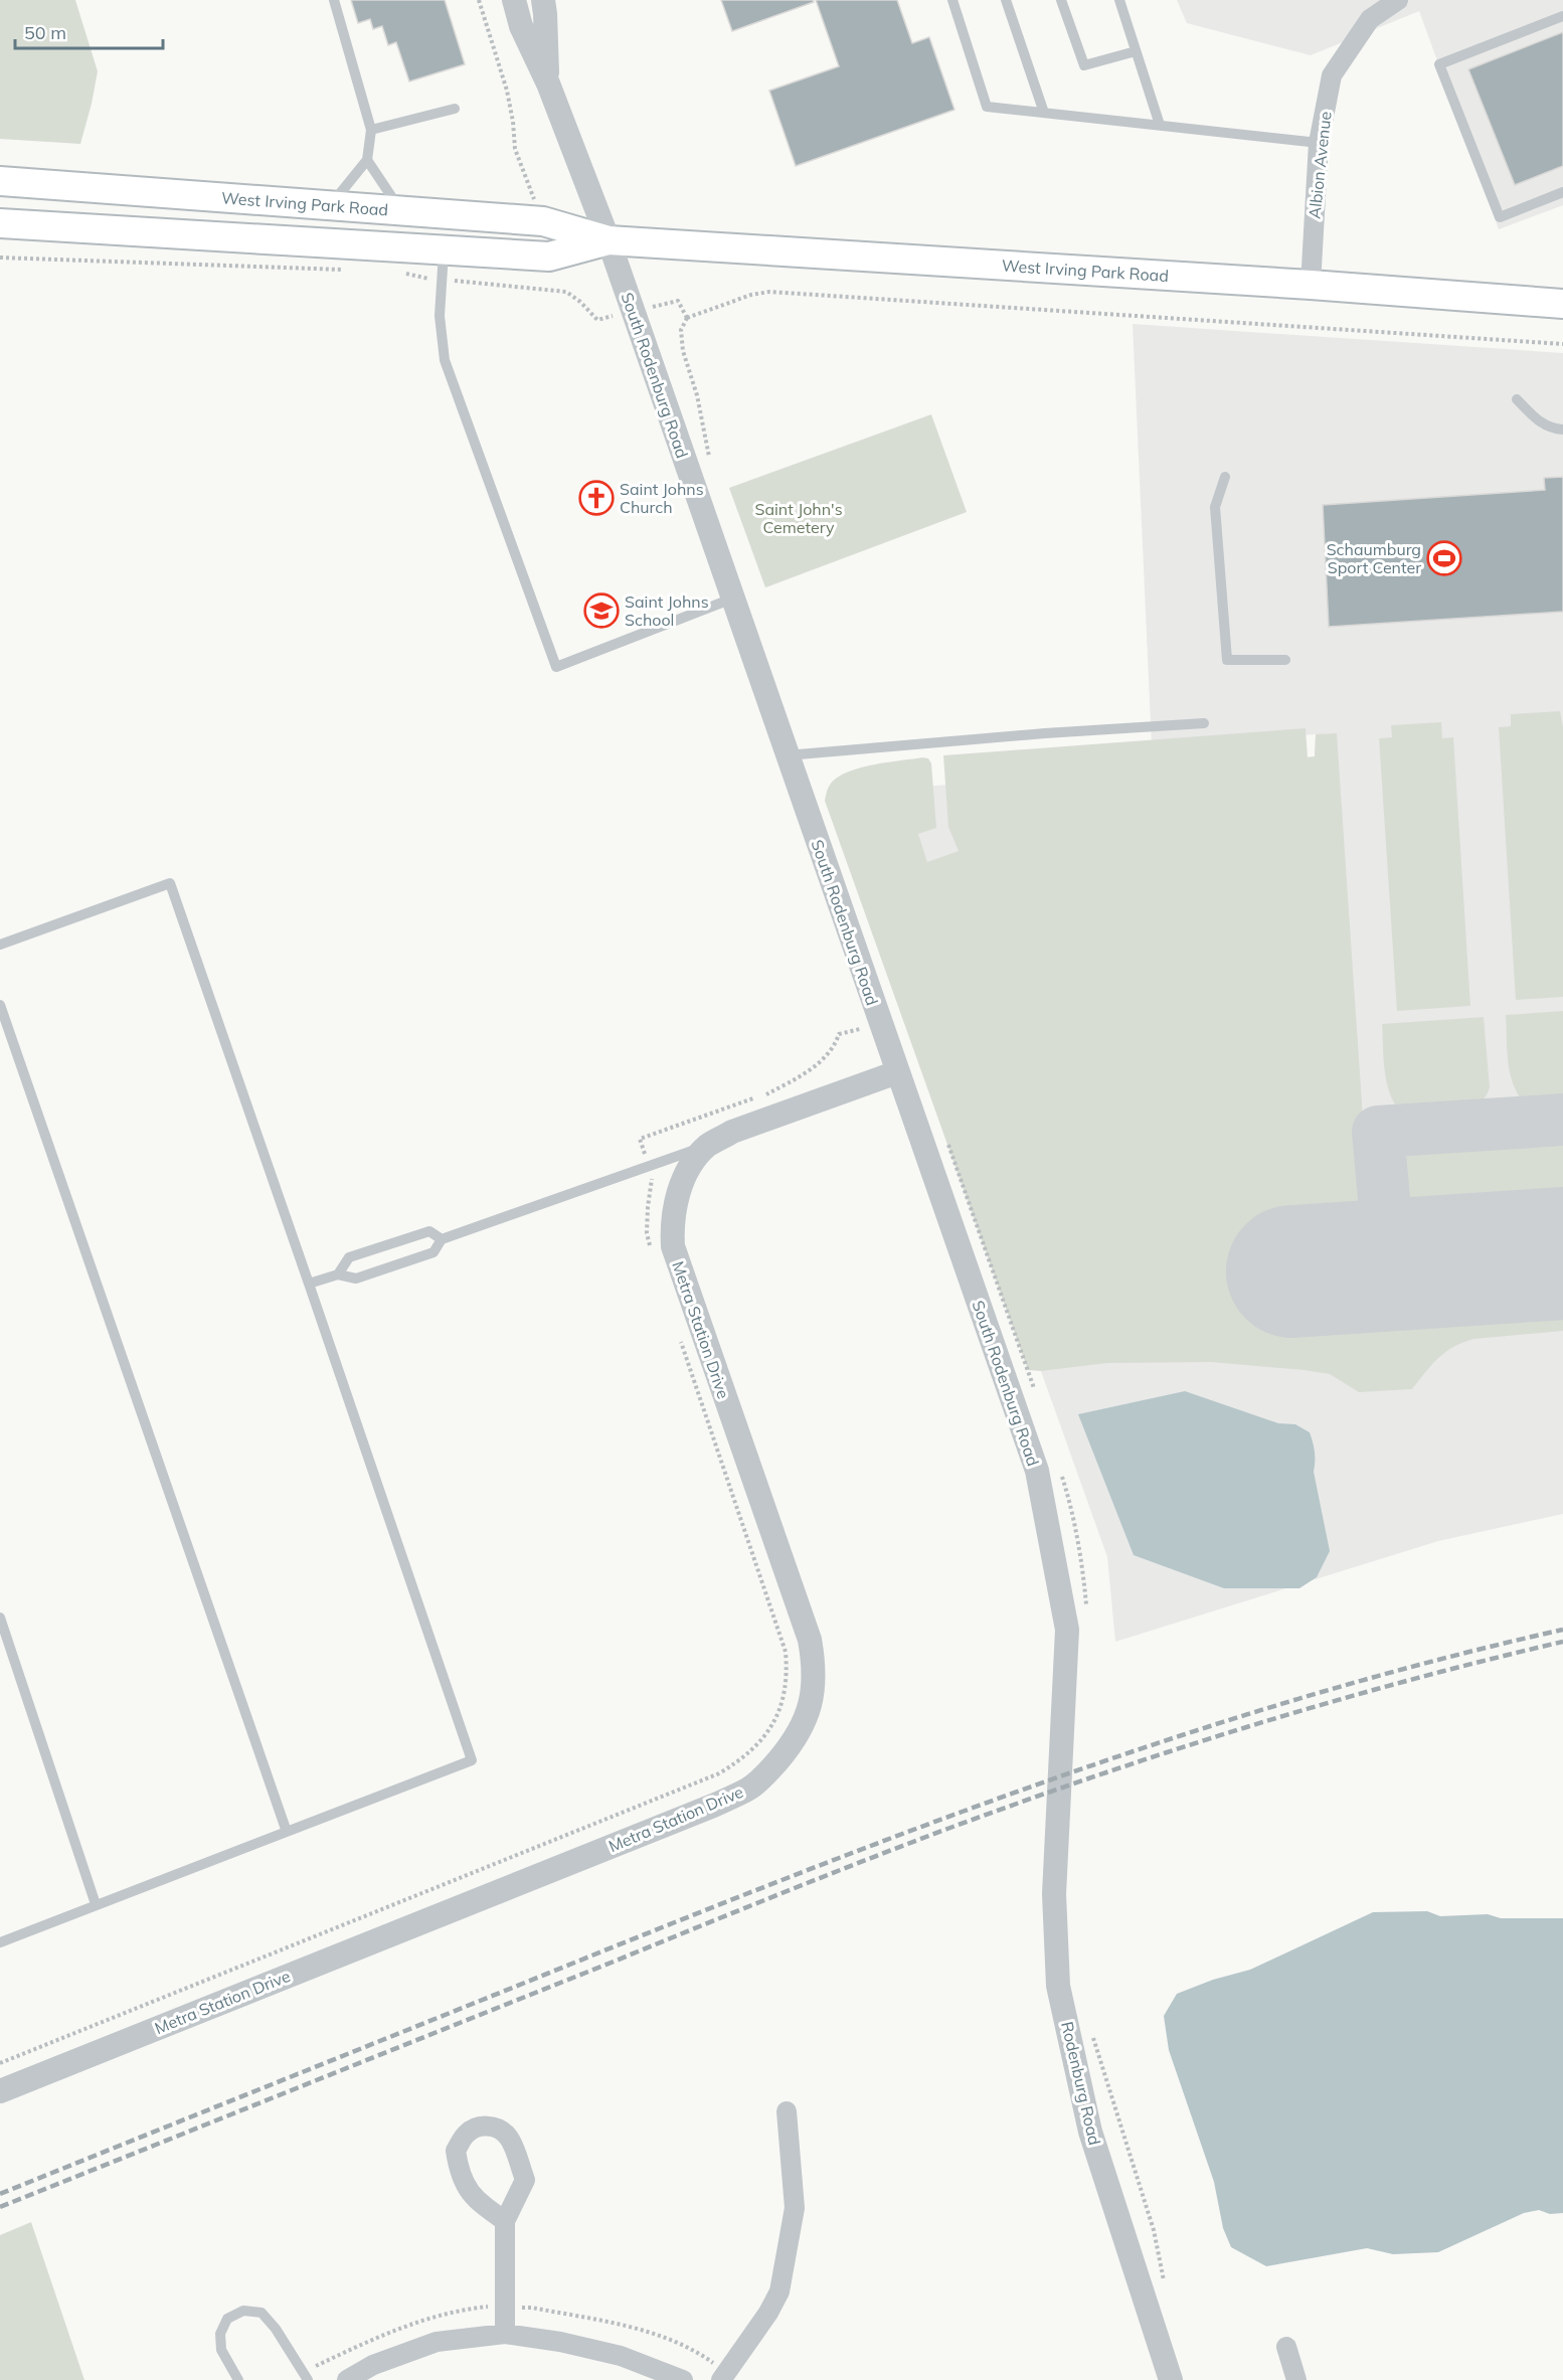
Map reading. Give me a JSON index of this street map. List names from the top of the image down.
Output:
{
  "streets": {
    "main road": ["West Irving Park Road"],
    "street": [
      "Albion Avenue",
      "South Rodenburg Road",
      "Metra Station Drive",
      "Rodenburg Road"
    ]
  },
  "crossings": [
    ["Albion Avenue", "West Irving Park Road"],
    ["West Irving Park Road", "South Rodenburg Road"],
    ["South Rodenburg Road", "Metra Station Drive"],
    ["South Rodenburg Road", "Rodenburg Road"]
  ],
  "parks": ["Saint John's Cemetery"],
  "places": {
    "church": ["Saint Johns Church"],
    "sports": ["Schaumburg Sport Center"],
    "school or university": ["Saint Johns School"]
  },
  "scale_bar": "50 m"
}
